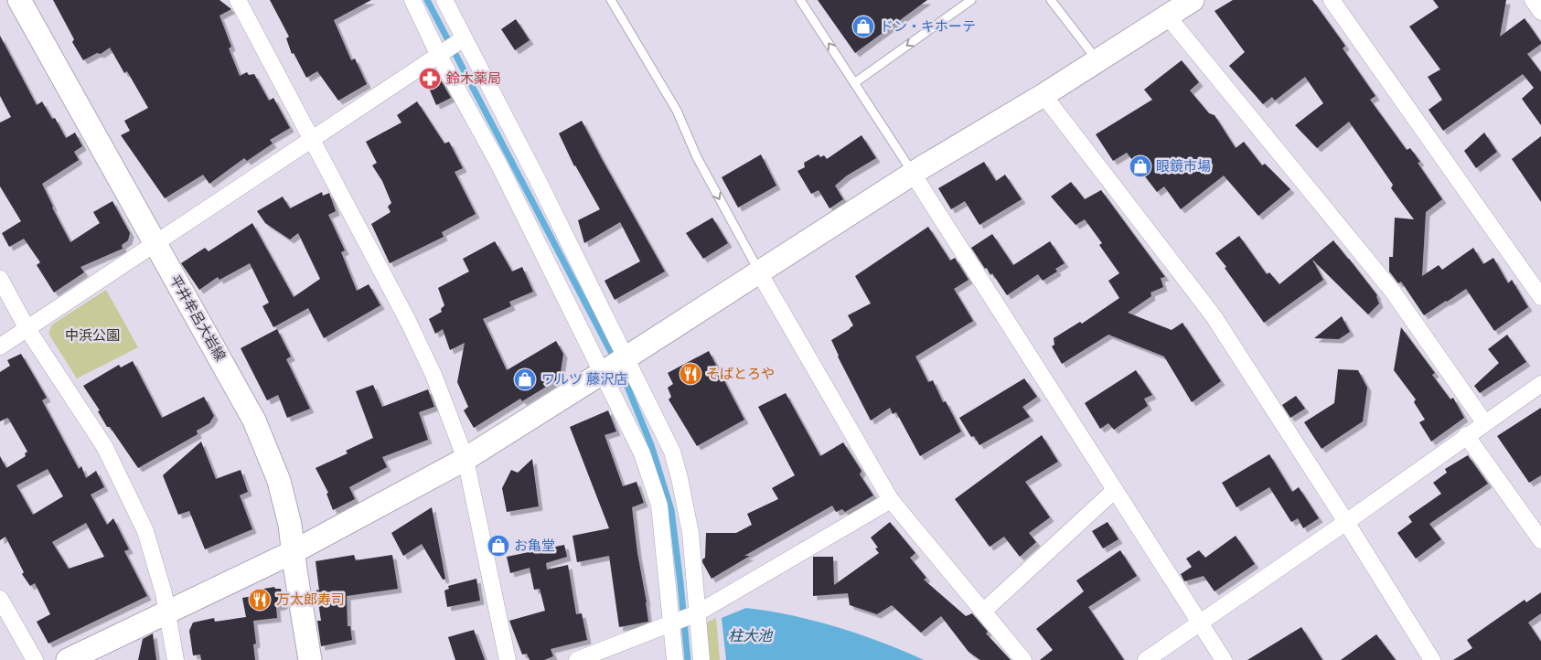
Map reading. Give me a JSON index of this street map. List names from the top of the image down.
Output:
{
  "streets": {
    "street": ["平井牟呂大岩線"]
  },
  "water": ["柱大池"],
  "parks": ["中浜公園"],
  "places": {
    "shop": [
      "ドン・キホーテ",
      "眼鏡市場",
      "ワルツ 藤沢店",
      "お亀堂"
    ],
    "pharmacy": ["鈴木薬局"],
    "restaurant": ["そばとろや", "万太郎寿司"]
  }
}
